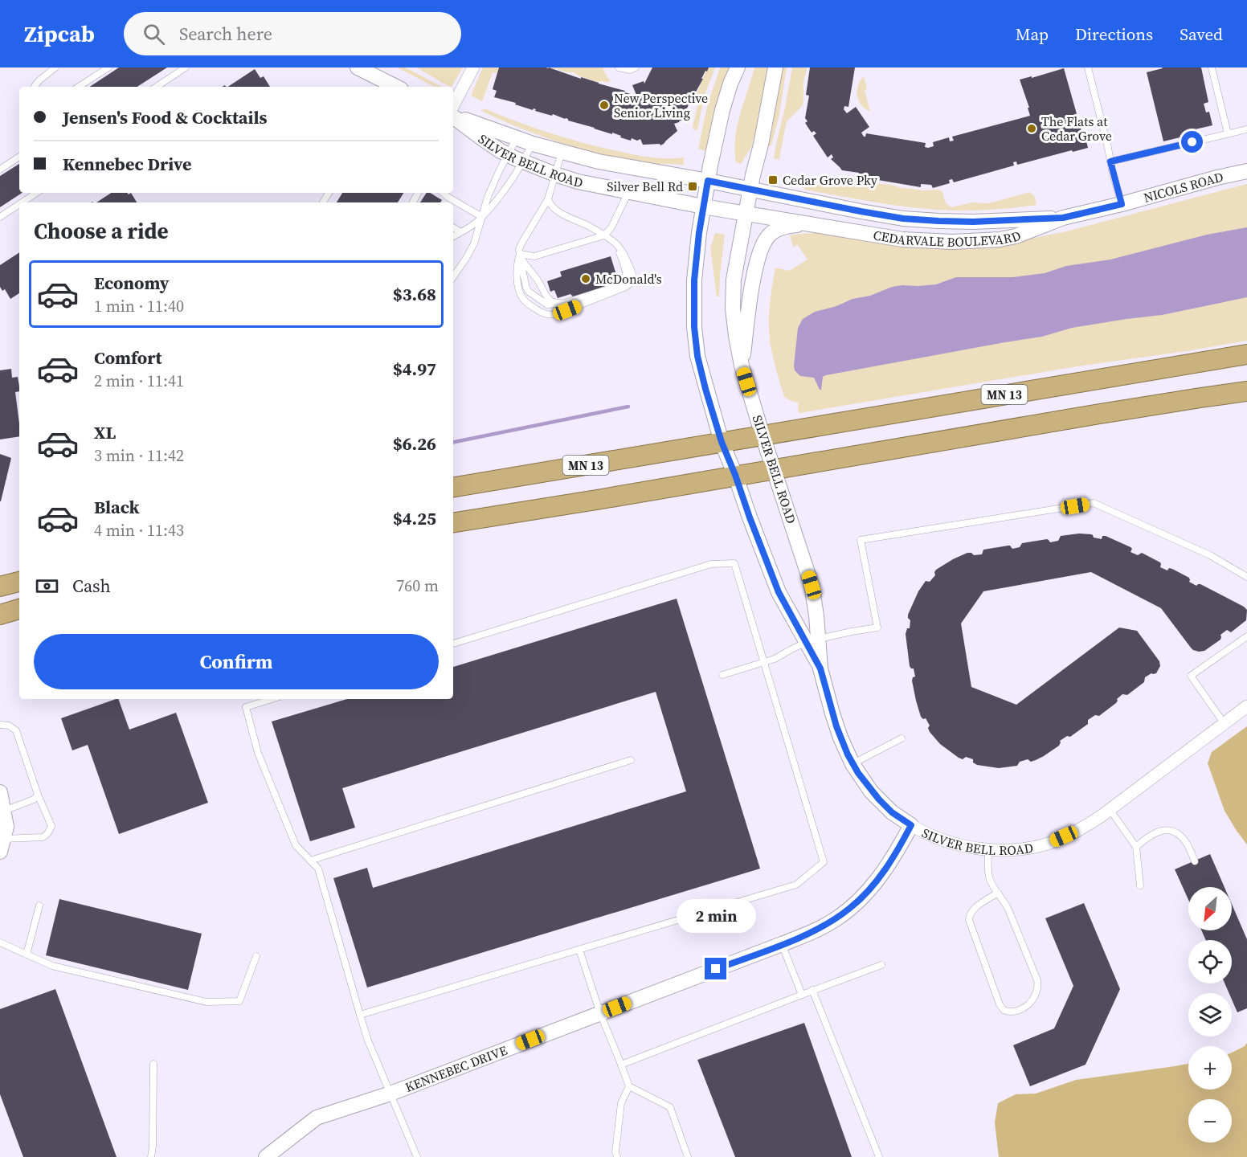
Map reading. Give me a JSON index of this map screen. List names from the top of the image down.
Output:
{
  "streets": {
    "highway": ["MN 13"],
    "street": [
      "SILVER BELL ROAD",
      "NICOLS ROAD",
      "CEDARVALE BOULEVARD",
      "KENNEBEC DRIVE"
    ]
  },
  "crossings": [
    ["SILVER BELL ROAD", "CEDARVALE BOULEVARD"],
    ["SILVER BELL ROAD", "MN 13"],
    ["SILVER BELL ROAD", "KENNEBEC DRIVE"],
    ["NICOLS ROAD", "CEDARVALE BOULEVARD"]
  ],
  "places": {
    "other": ["New Perspective Senior Living", "The Flats at Cedar Grove", "McDonald's"],
    "transit": ["Cedar Grove Pky", "Silver Bell Rd"]
  },
  "north": "bottom left",
  "page": {
    "header": "Zipcab",
    "search": "Search here",
    "nav": ["Map", "Directions", "Saved"],
    "banner": ["Jensen's Food & Cocktails", "Kennebec Drive"],
    "heading": "Choose a ride",
    "list": [
      {
        "name": "Economy",
        "note": "1 min · 11:40",
        "value": "$3.68"
      },
      {
        "name": "Comfort",
        "note": "2 min · 11:41",
        "value": "$4.97"
      },
      {
        "name": "XL",
        "note": "3 min · 11:42",
        "value": "$6.26"
      },
      {
        "name": "Black",
        "note": "4 min · 11:43",
        "value": "$4.25"
      }
    ],
    "pay": ["Cash", "760 m"],
    "buttons": "Confirm",
    "map_buttons": ["+", "−"],
    "bubble": "2 min"
  }
}
